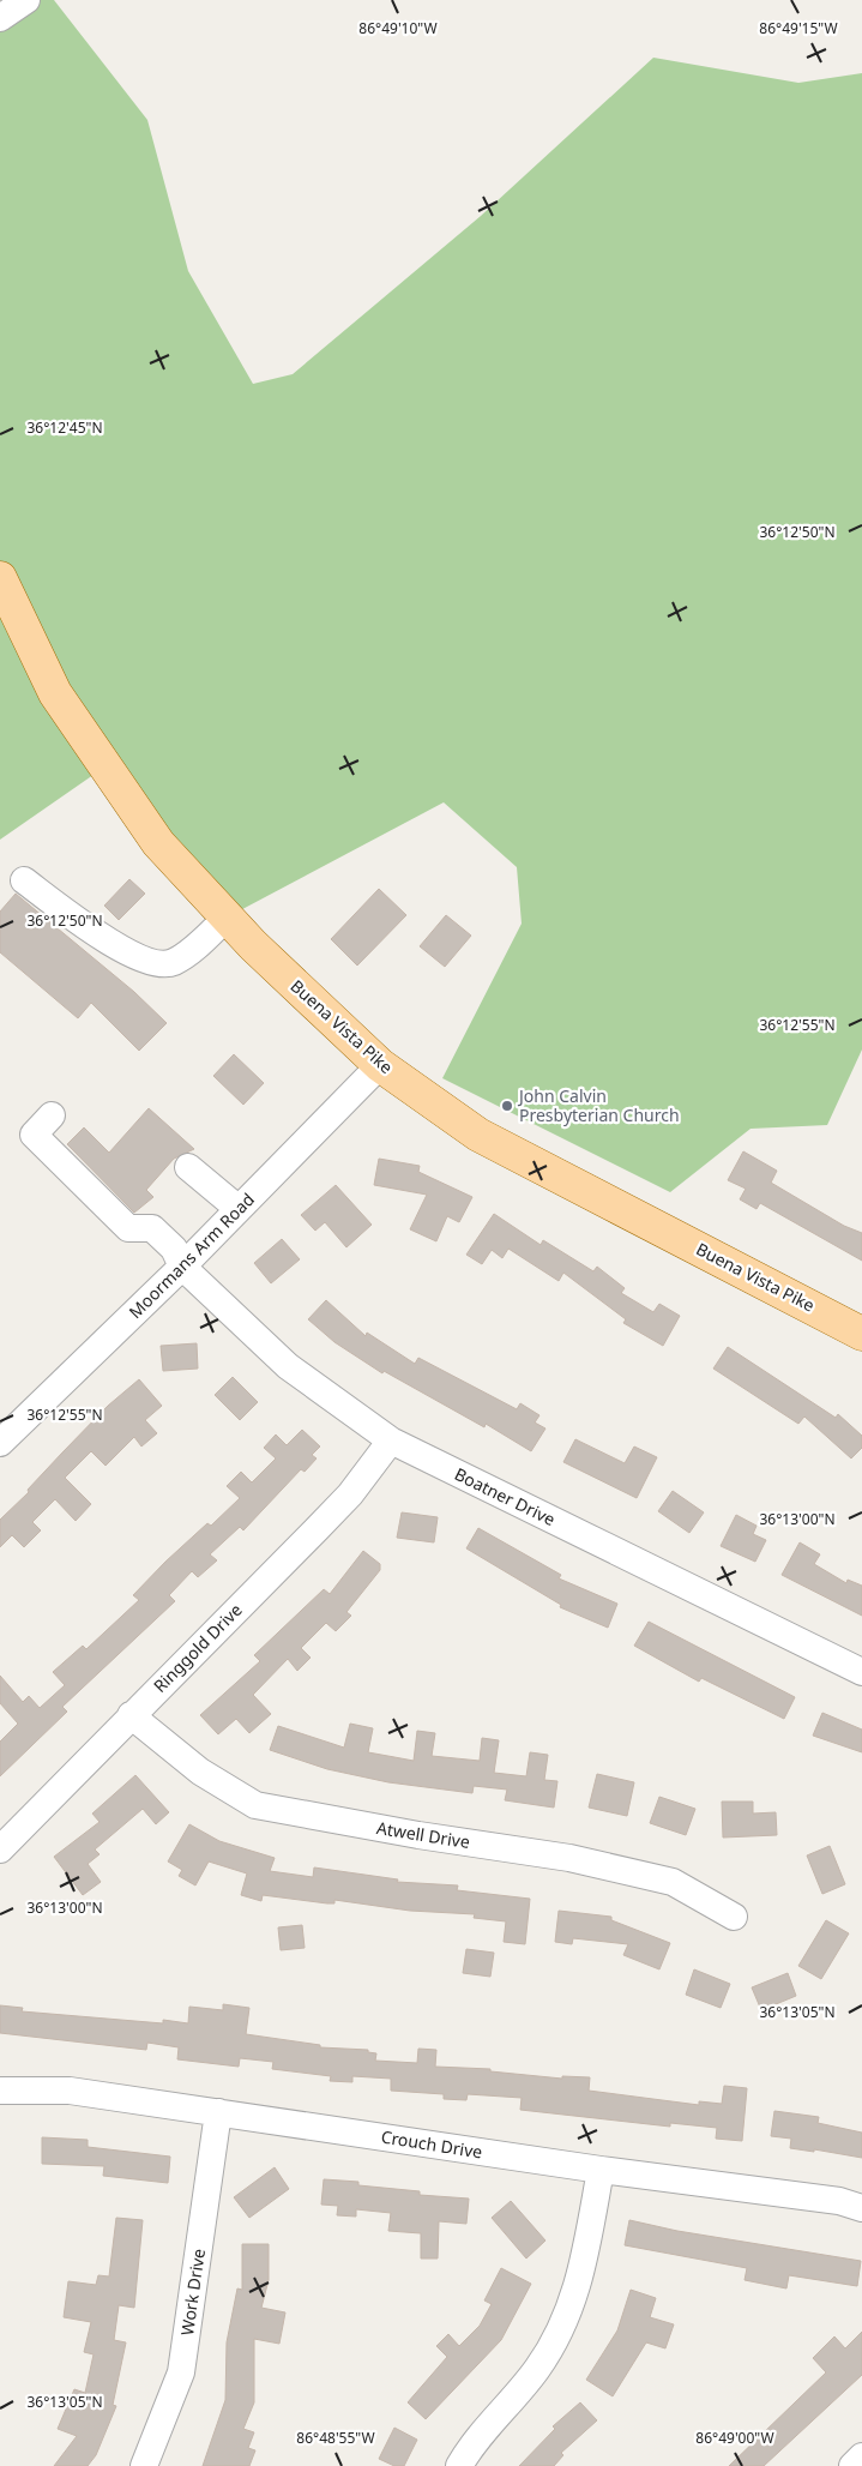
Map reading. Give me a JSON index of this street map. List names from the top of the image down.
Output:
{
  "streets": {
    "main road": ["Buena Vista Pike"],
    "street": [
      "Moormans Arm Road",
      "Boatner Drive",
      "Ringgold Drive",
      "Atwell Drive",
      "Crouch Drive",
      "Work Drive"
    ]
  },
  "crossings": [
    ["Buena Vista Pike", "Moormans Arm Road"],
    ["Moormans Arm Road", "Boatner Drive"],
    ["Boatner Drive", "Ringgold Drive"],
    ["Ringgold Drive", "Atwell Drive"],
    ["Crouch Drive", "Work Drive"]
  ],
  "places": ["John Calvin Presbyterian Church"],
  "coordinates": [
    "86°49'10\"W",
    "86°49'15\"W",
    "36°12'45\"N",
    "36°12'50\"N",
    "36°12'55\"N",
    "36°13'00\"N",
    "36°13'05\"N",
    "86°48'55\"W",
    "86°49'00\"W"
  ]
}
